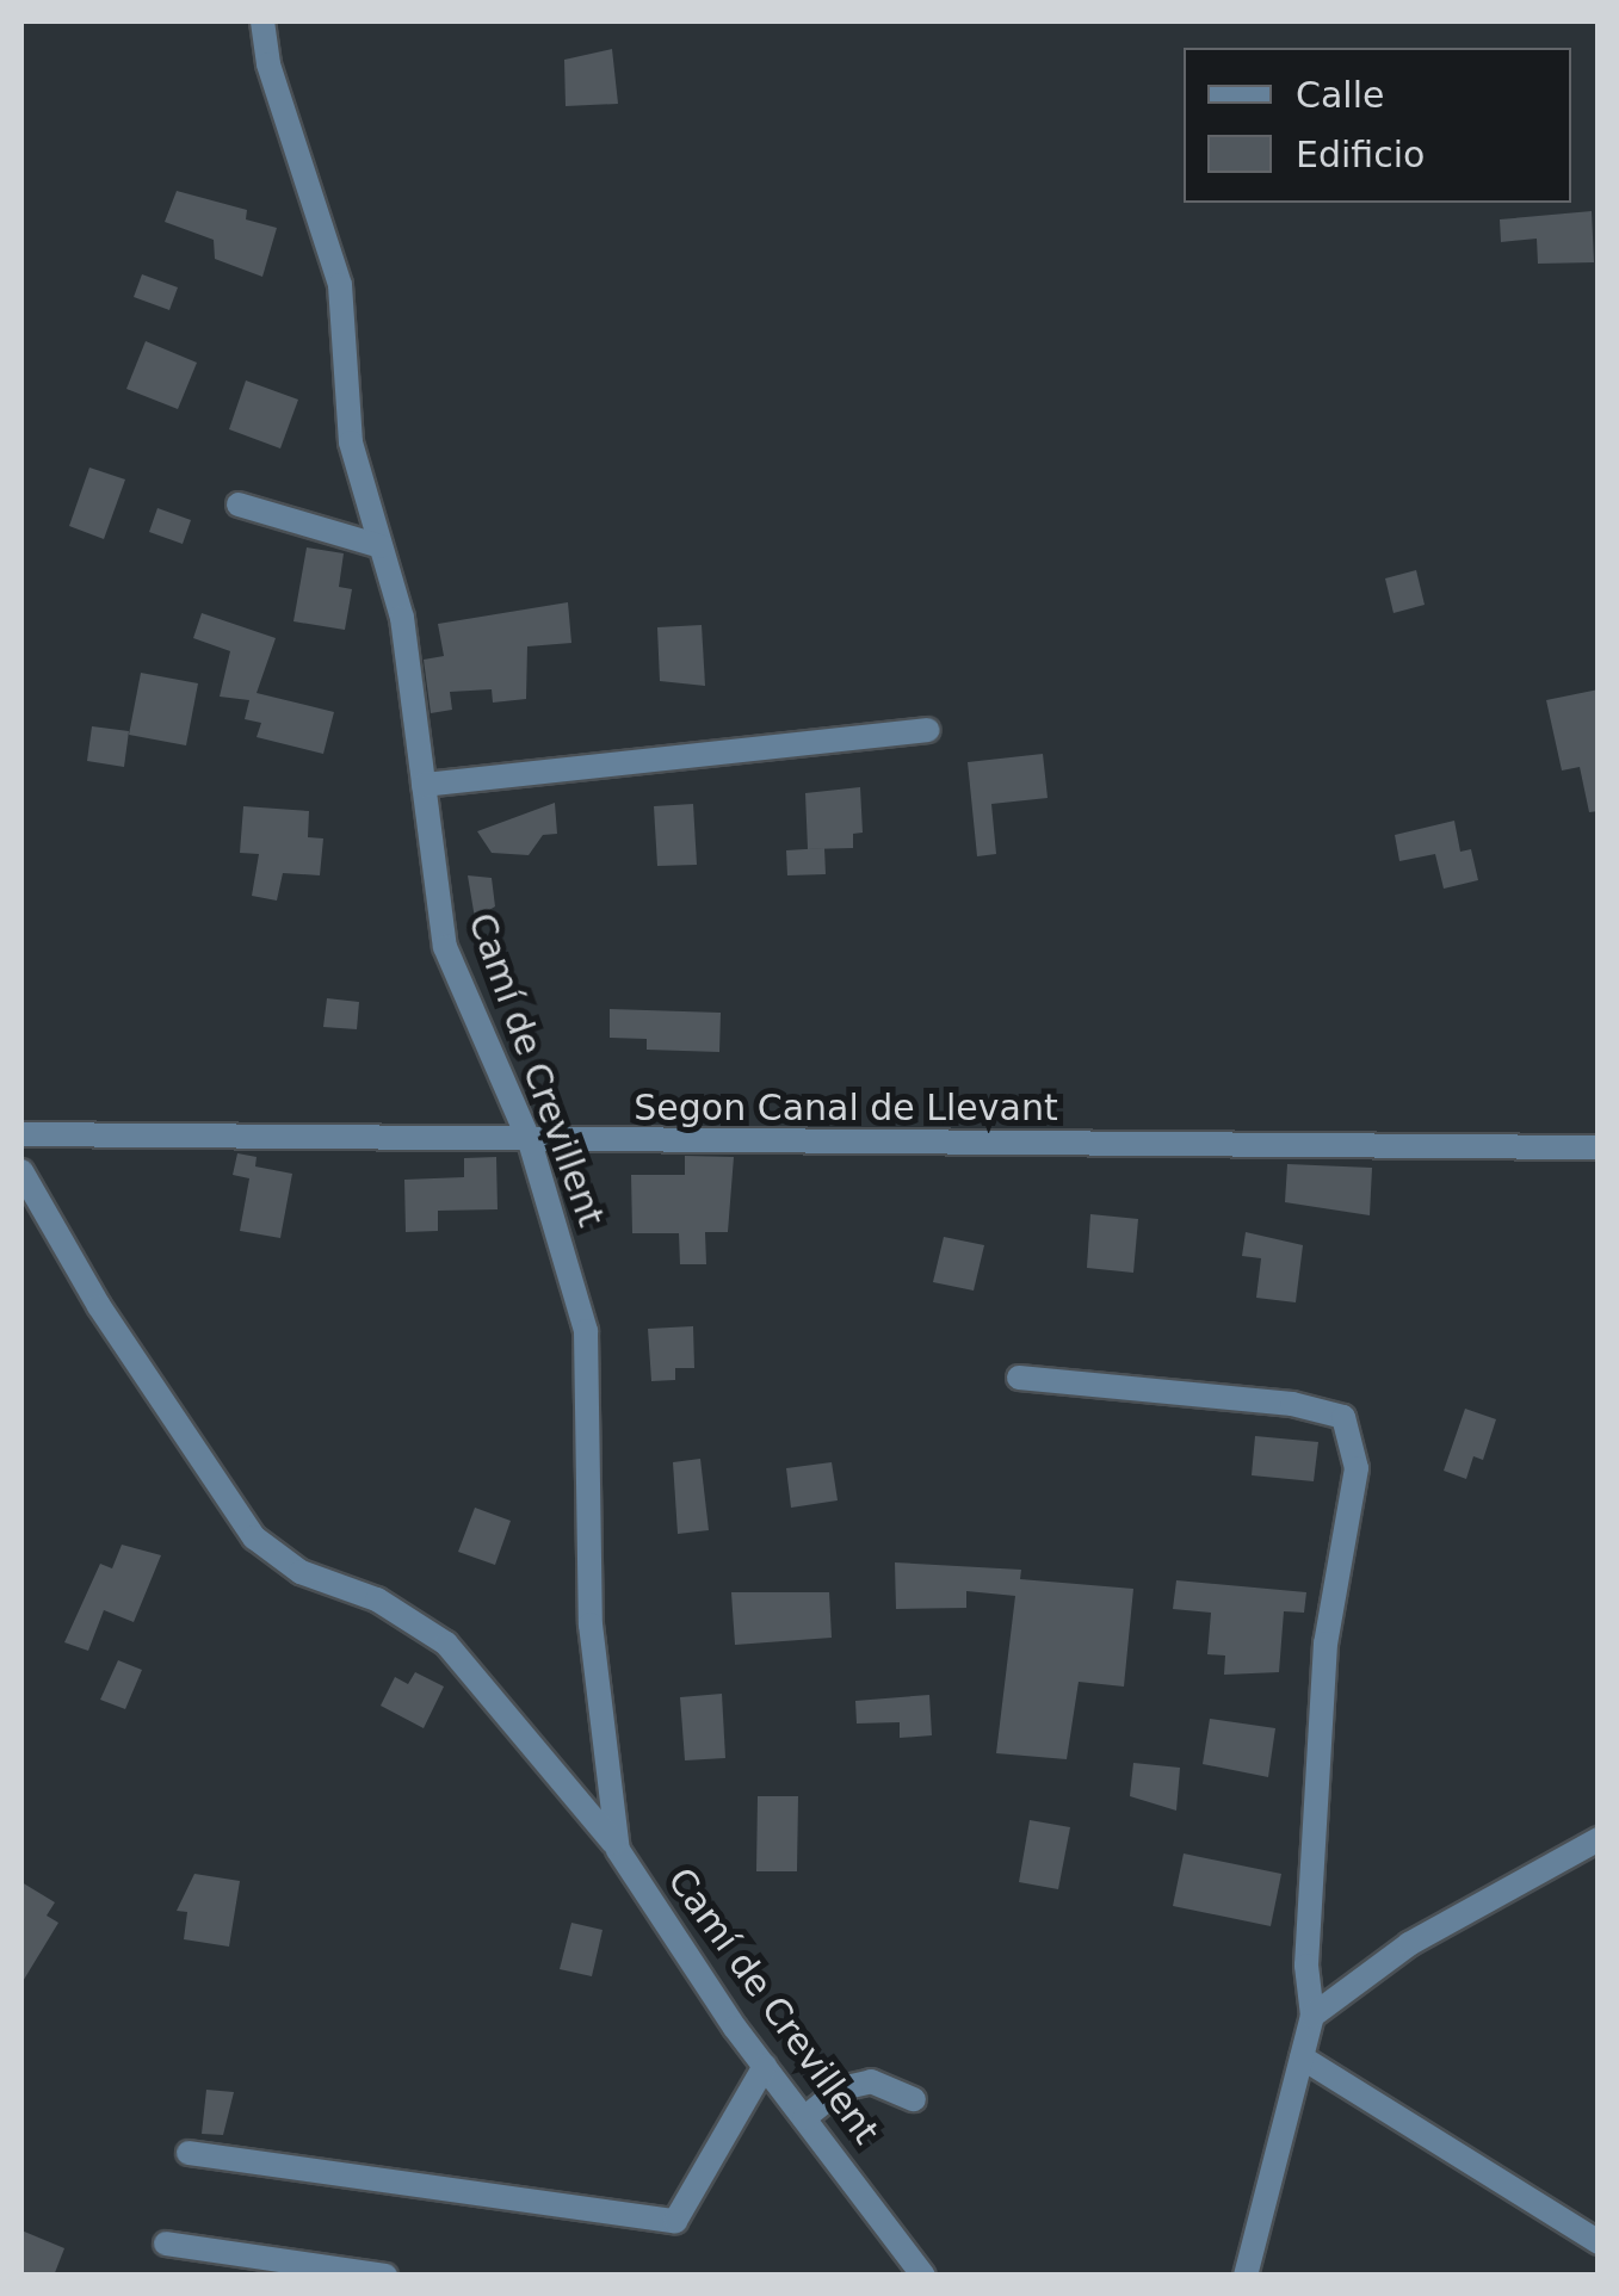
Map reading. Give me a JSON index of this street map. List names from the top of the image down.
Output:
{
  "streets": {
    "street": ["Camí de Crevillent", "Segon Canal de Llevant"]
  },
  "crossings": [
    ["Camí de Crevillent", "Segon Canal de Llevant"]
  ],
  "legend": ["Calle", "Edificio"]
}
